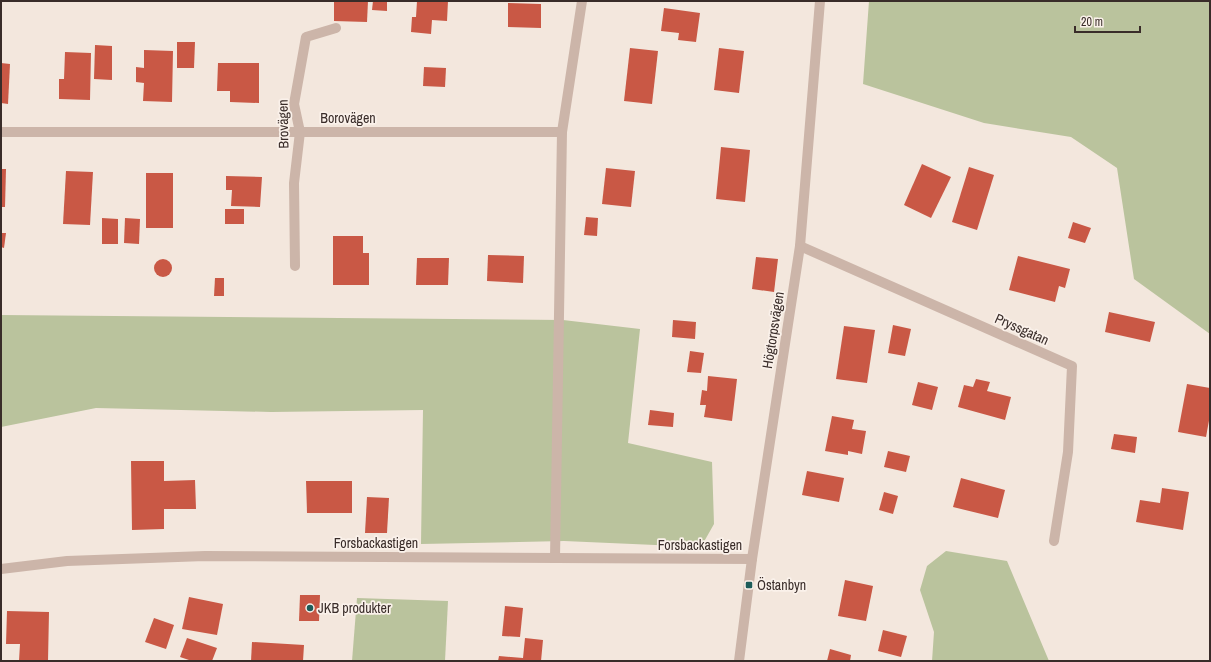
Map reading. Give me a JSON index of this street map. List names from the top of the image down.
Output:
{
  "streets": {
    "street": [
      "Borovägen",
      "Brovägen",
      "Pryssgatan",
      "Högtorpsvägen",
      "Forsbackastigen"
    ]
  },
  "crossings": [
    ["Borovägen", "Brovägen"],
    ["Pryssgatan", "Högtorpsvägen"],
    ["Högtorpsvägen", "Forsbackastigen"]
  ],
  "places": {
    "transit": ["Östanbyn"],
    "other": ["JKB produkter"]
  },
  "scale_bar": "20 m"
}
